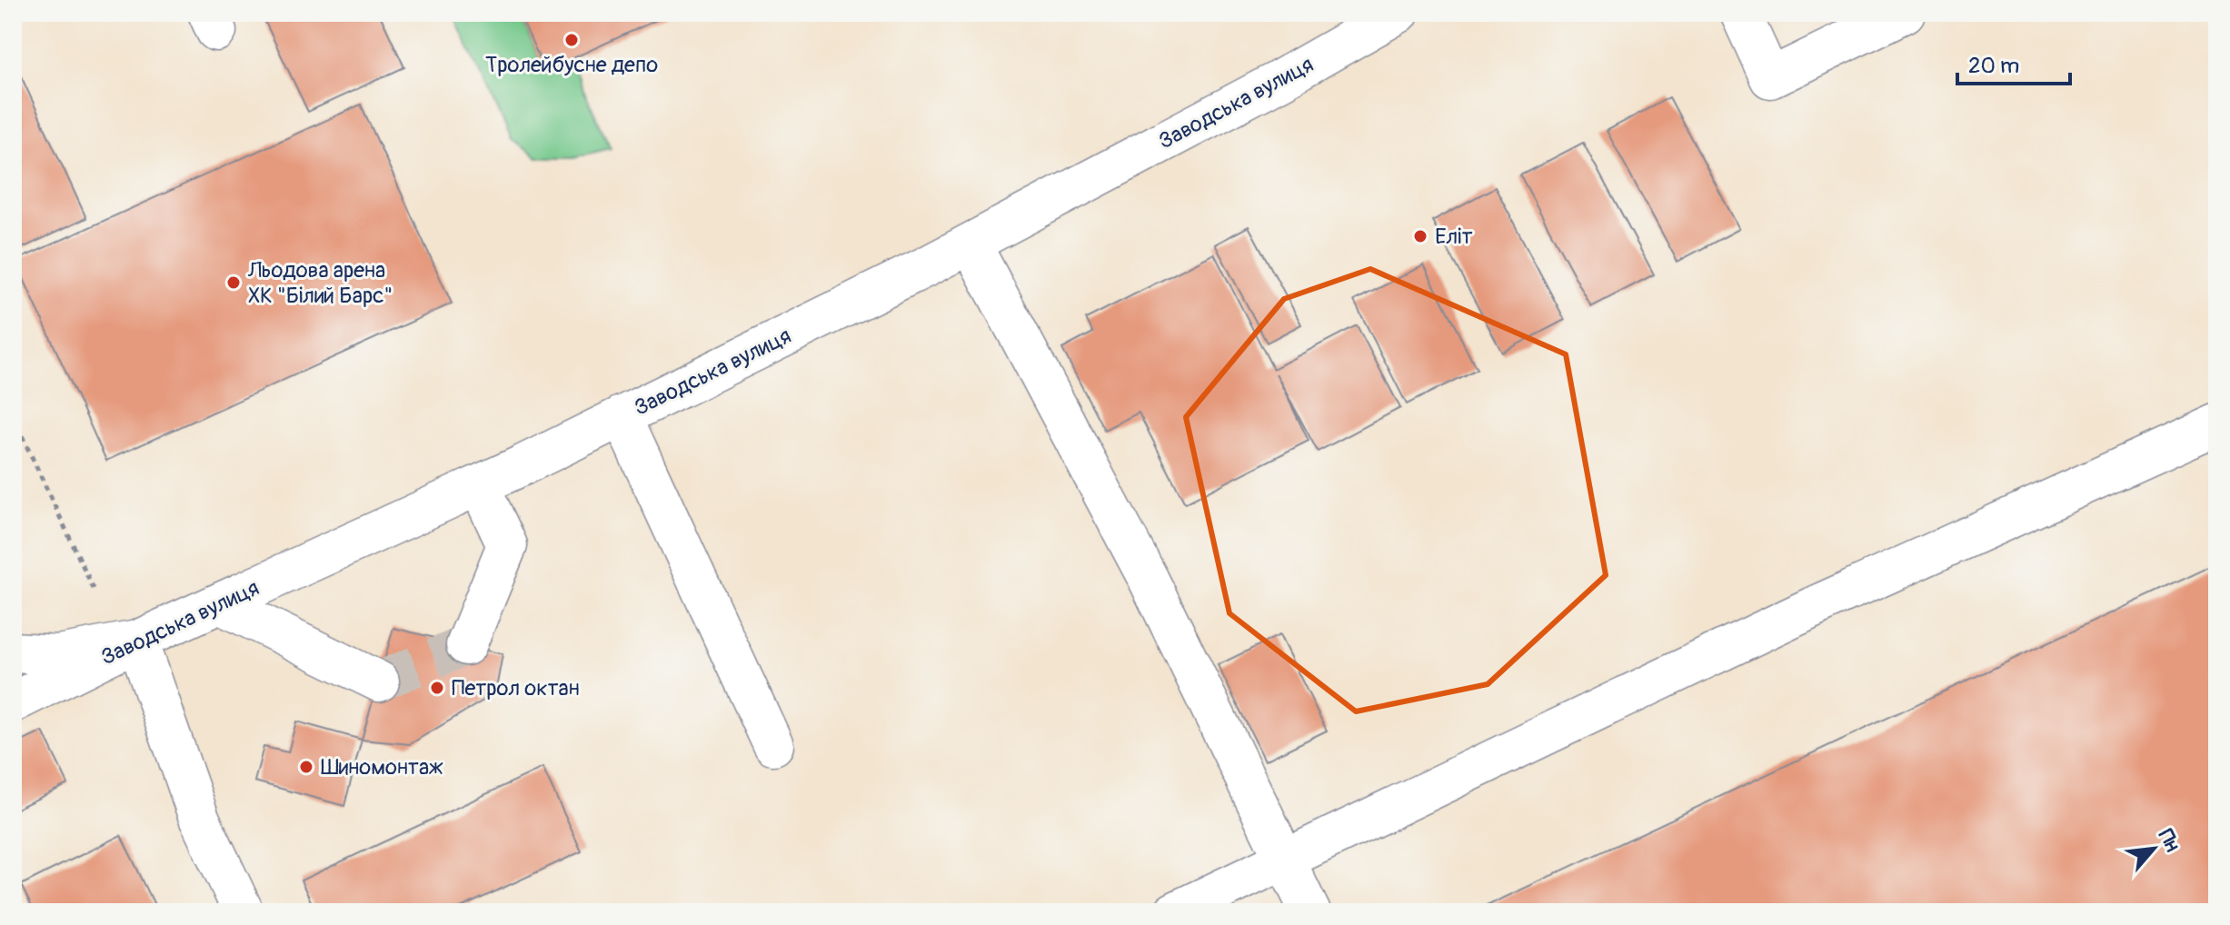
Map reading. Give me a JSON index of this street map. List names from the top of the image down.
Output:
{
  "streets": {
    "street": ["Заводська вулиця"]
  },
  "places": [
    "Тролейбусне депо",
    "Еліт",
    "Льодова арена ХК \"Білий Барс\"",
    "Петрол октан",
    "Шиномонтаж"
  ],
  "scale_bar": "20 m",
  "north": "top right"
}
